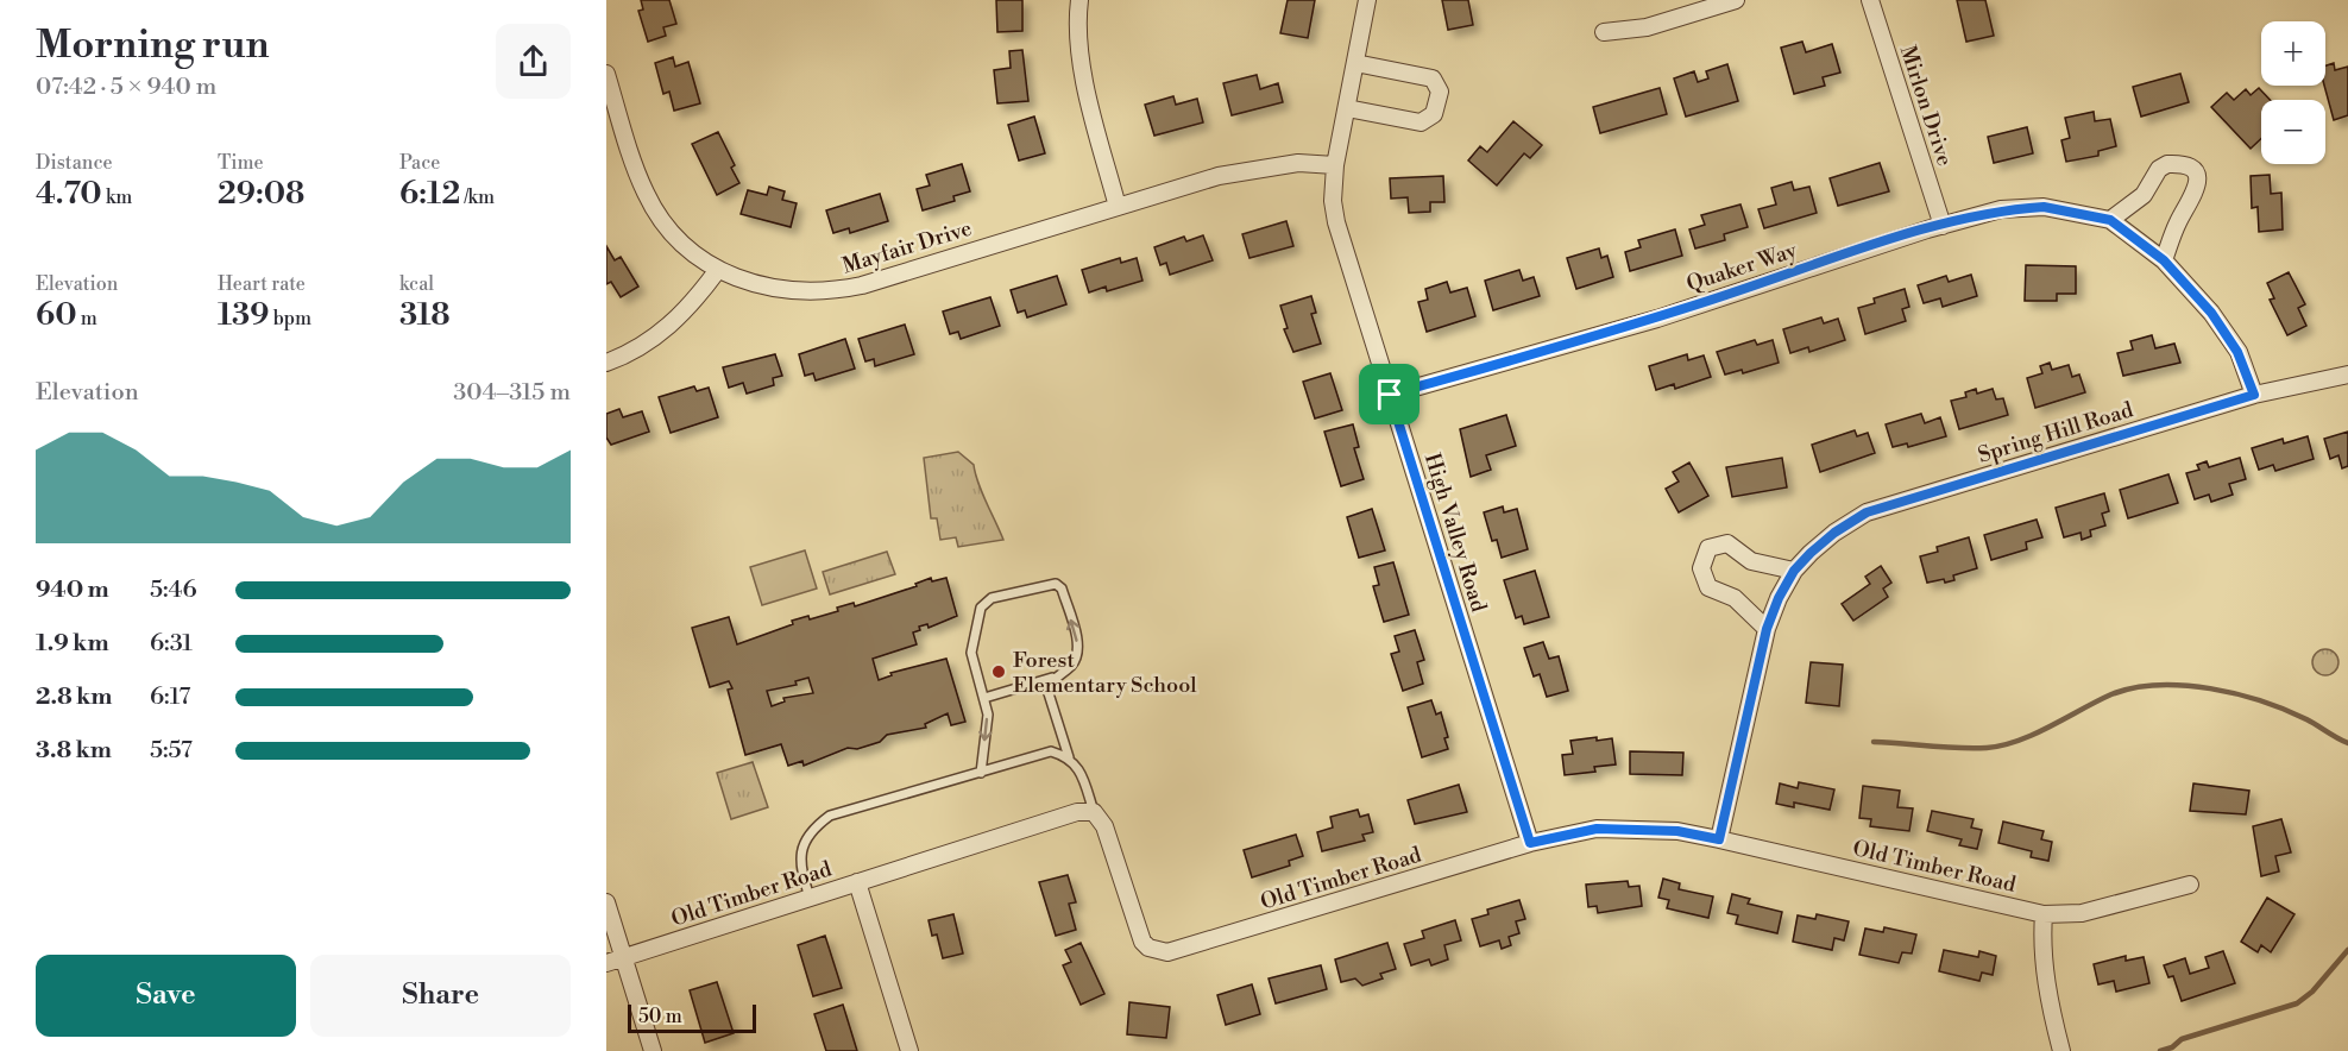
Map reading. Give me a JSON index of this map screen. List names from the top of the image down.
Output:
{
  "streets": {
    "street": [
      "Mirlon Drive",
      "Mayfair Drive",
      "Quaker Way",
      "Spring Hill Road",
      "High Valley Road",
      "Old Timber Road"
    ]
  },
  "crossings": [
    ["Mirlon Drive", "Quaker Way"],
    ["Mayfair Drive", "High Valley Road"],
    ["Quaker Way", "Spring Hill Road"],
    ["Quaker Way", "High Valley Road"],
    ["Spring Hill Road", "Old Timber Road"],
    ["High Valley Road", "Old Timber Road"]
  ],
  "places": ["Forest Elementary School"],
  "scale_bar": "50 m",
  "page": {
    "heading": ["Morning run", "07:42 · 5 × 940 m"],
    "map_buttons": ["+", "−"],
    "stats": [
      ["Distance", "4.70 km"],
      ["Time", "29:08"],
      ["Pace", "6:12 /km"],
      ["Elevation", "60 m"],
      ["Heart rate", "139 bpm"],
      ["kcal", "318"]
    ],
    "chart": ["Elevation", "304–315 m"],
    "list": [
      {
        "name": "940 m",
        "note": "5:46"
      },
      {
        "name": "1.9 km",
        "note": "6:31"
      },
      {
        "name": "2.8 km",
        "note": "6:17"
      },
      {
        "name": "3.8 km",
        "note": "5:57"
      }
    ],
    "buttons": ["Save", "Share"],
    "scale": "50 m"
  }
}
